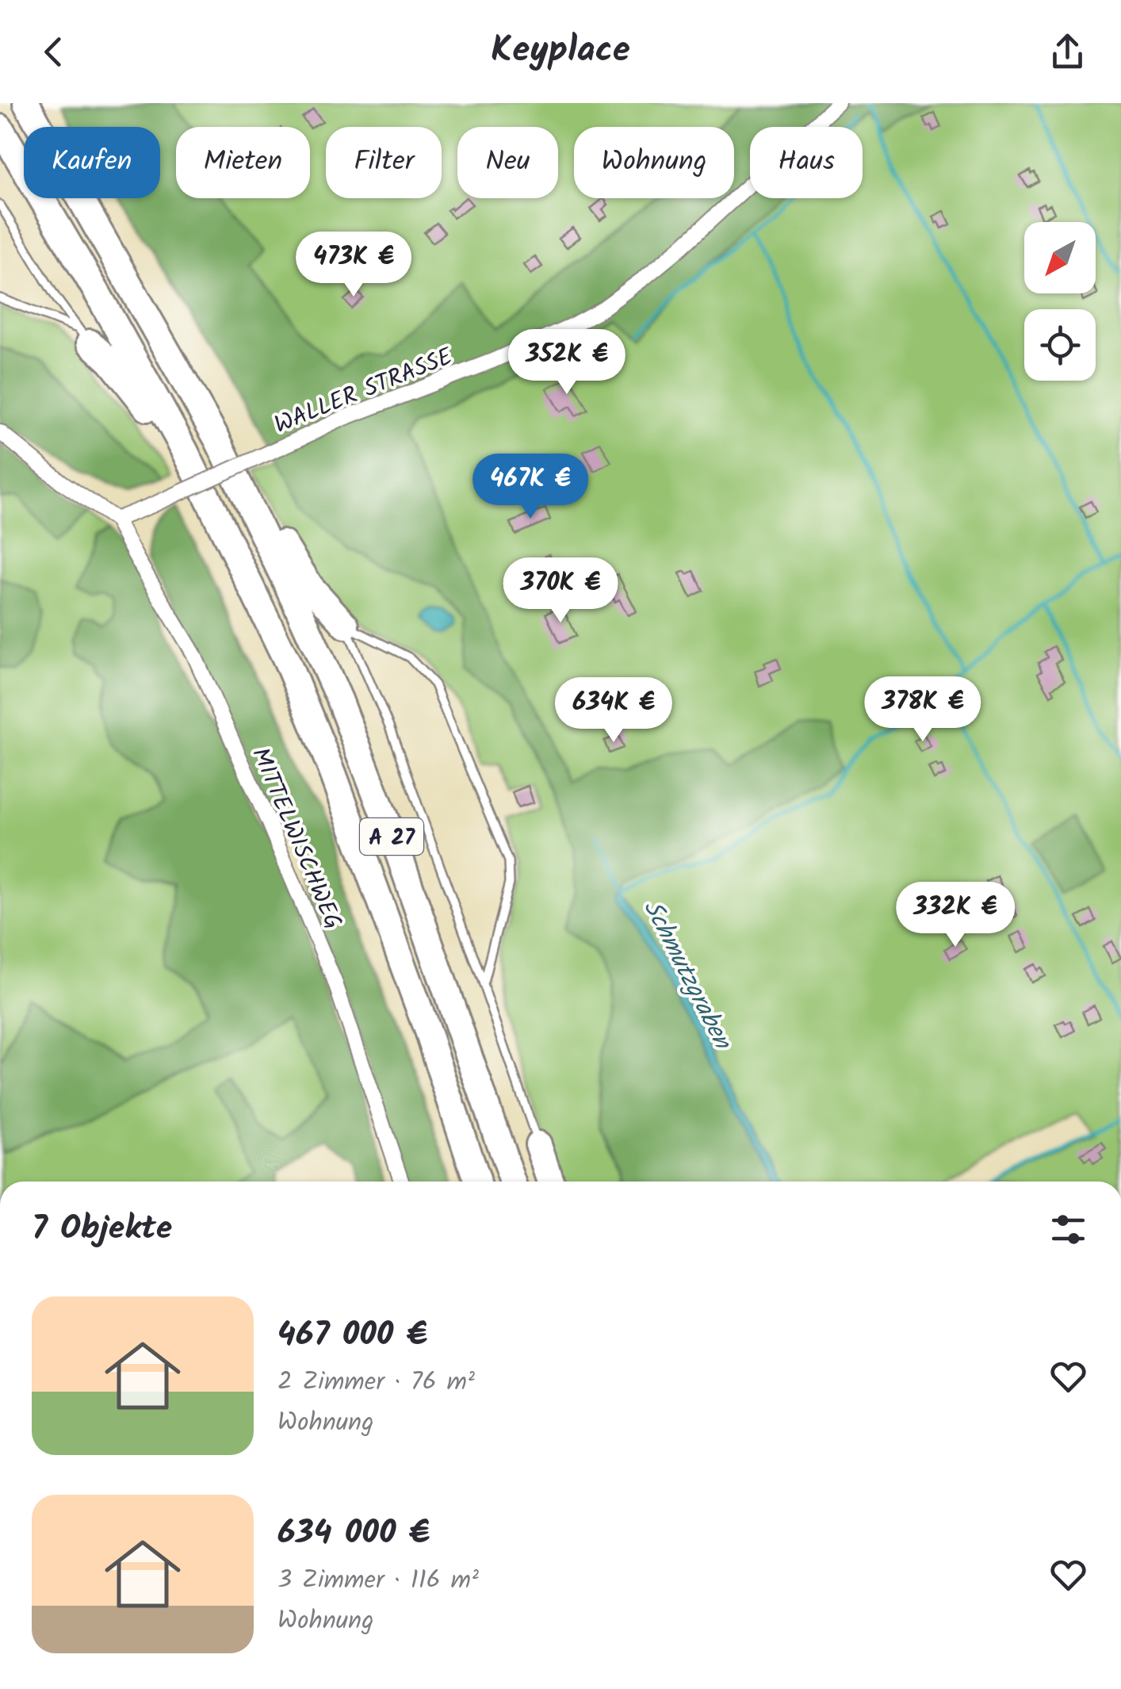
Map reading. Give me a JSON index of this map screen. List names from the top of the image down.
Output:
{
  "streets": {
    "highway": ["A 27"],
    "street": ["WALLER STRASSE", "MITTELWISCHWEG"]
  },
  "crossings": [
    ["WALLER STRASSE", "MITTELWISCHWEG"]
  ],
  "water": ["Schmutzgraben"],
  "north": "bottom left",
  "page": {
    "header": "Keyplace",
    "chip": [
      "Kaufen",
      "Mieten",
      "Filter",
      "Neu",
      "Wohnung",
      "Haus"
    ],
    "price": [
      "473K €",
      "352K €",
      "467K €",
      "370K €",
      "378K €",
      "634K €",
      "332K €"
    ],
    "heading": "7 Objekte",
    "list": [
      {
        "name": "467 000 €",
        "note": "2 Zimmer · 76 m² · Wohnung"
      },
      {
        "name": "634 000 €",
        "note": "3 Zimmer · 116 m² · Wohnung"
      }
    ]
  }
}
